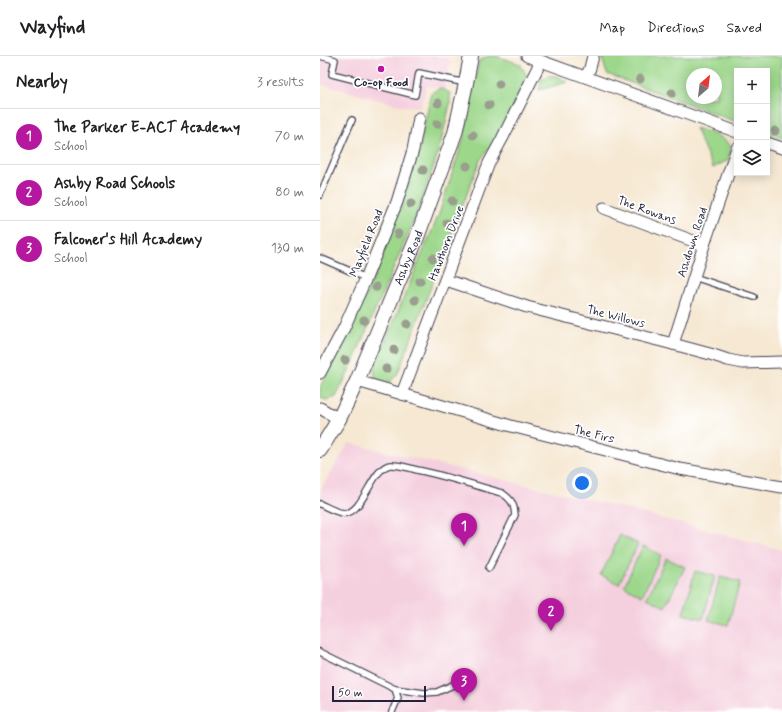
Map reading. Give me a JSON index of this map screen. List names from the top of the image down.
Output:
{
  "streets": {
    "street": [
      "The Rowans",
      "Ashdown Road",
      "Mayfield Road",
      "Hawthorn Drive",
      "Ashby Road",
      "The Willows",
      "The Firs"
    ]
  },
  "crossings": [
    ["The Rowans", "Ashdown Road"],
    ["Ashdown Road", "The Willows"],
    ["Hawthorn Drive", "The Willows"],
    ["Hawthorn Drive", "The Firs"]
  ],
  "places": ["Co-op Food"],
  "scale_bar": "50 m",
  "north": "top right",
  "page": {
    "header": "Wayfind",
    "nav": ["Map", "Directions", "Saved"],
    "heading": ["Nearby", "3 results"],
    "map_buttons": ["+", "−"],
    "list": [
      {
        "mark": "1",
        "name": "The Parker E-ACT Academy",
        "note": "School",
        "value": "70 m"
      },
      {
        "mark": "2",
        "name": "Ashby Road Schools",
        "note": "School",
        "value": "80 m"
      },
      {
        "mark": "3",
        "name": "Falconer's Hill Academy",
        "note": "School",
        "value": "130 m"
      }
    ],
    "pins": ["1", "2", "3"],
    "scale": "50 m"
  }
}
